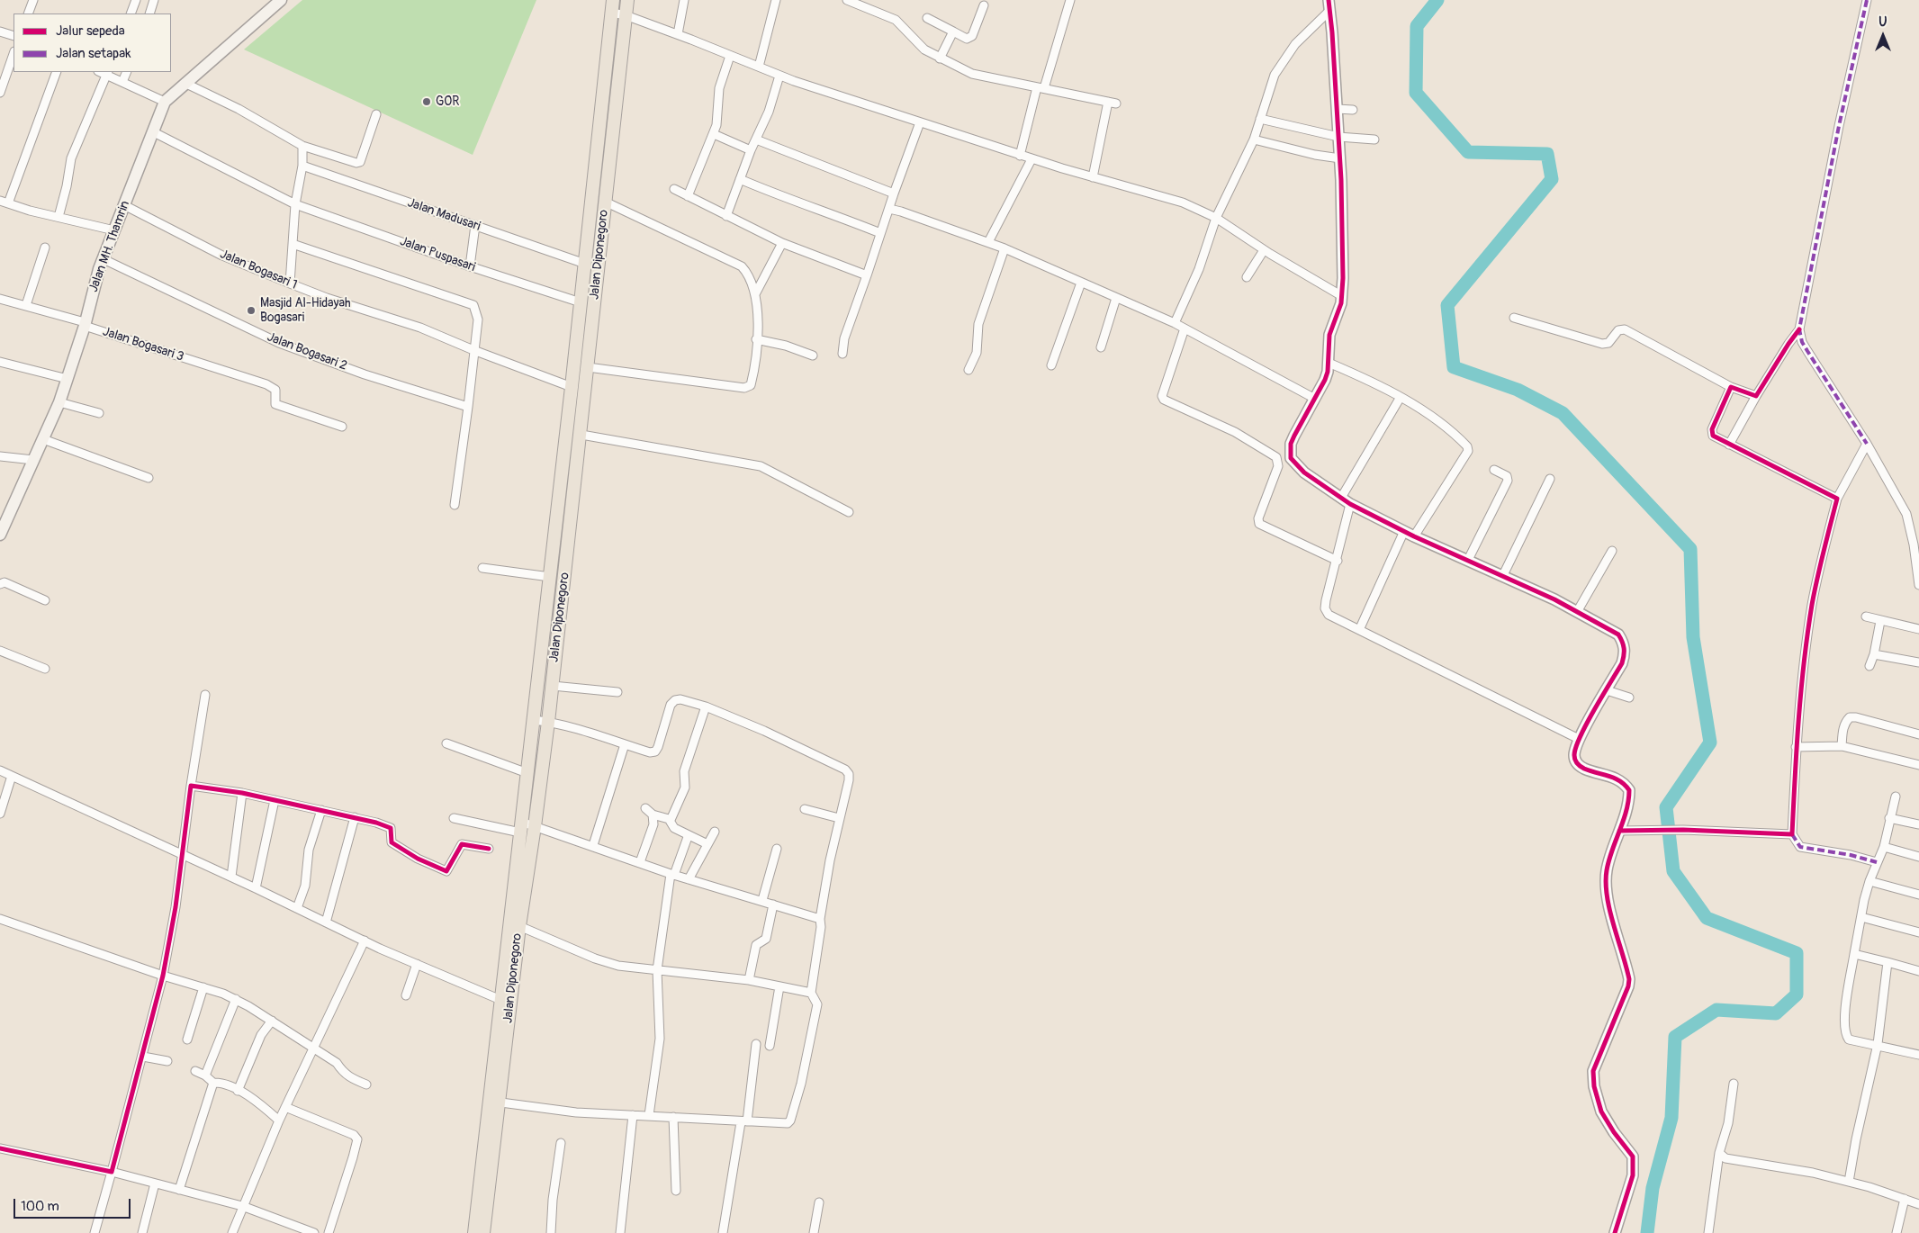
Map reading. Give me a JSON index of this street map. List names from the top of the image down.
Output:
{
  "streets": {
    "main road": ["Jalan MH. Thamrin", "Jalan Diponegoro"],
    "street": [
      "Jalan Madusari",
      "Jalan Puspasari",
      "Jalan Bogasari 1",
      "Jalan Bogasari 3",
      "Jalan Bogasari 2"
    ]
  },
  "crossings": [
    ["Jalan Madusari", "Jalan Diponegoro"],
    ["Jalan MH. Thamrin", "Jalan Puspasari"],
    ["Jalan MH. Thamrin", "Jalan Bogasari 1"],
    ["Jalan MH. Thamrin", "Jalan Bogasari 3"],
    ["Jalan MH. Thamrin", "Jalan Bogasari 2"],
    ["Jalan Puspasari", "Jalan Diponegoro"],
    ["Jalan Diponegoro", "Jalan Bogasari 1"]
  ],
  "places": ["GOR", "Masjid Al-Hidayah Bogasari"],
  "legend": ["Jalur sepeda", "Jalan setapak"],
  "scale_bar": "100 m",
  "north": "top"
}
